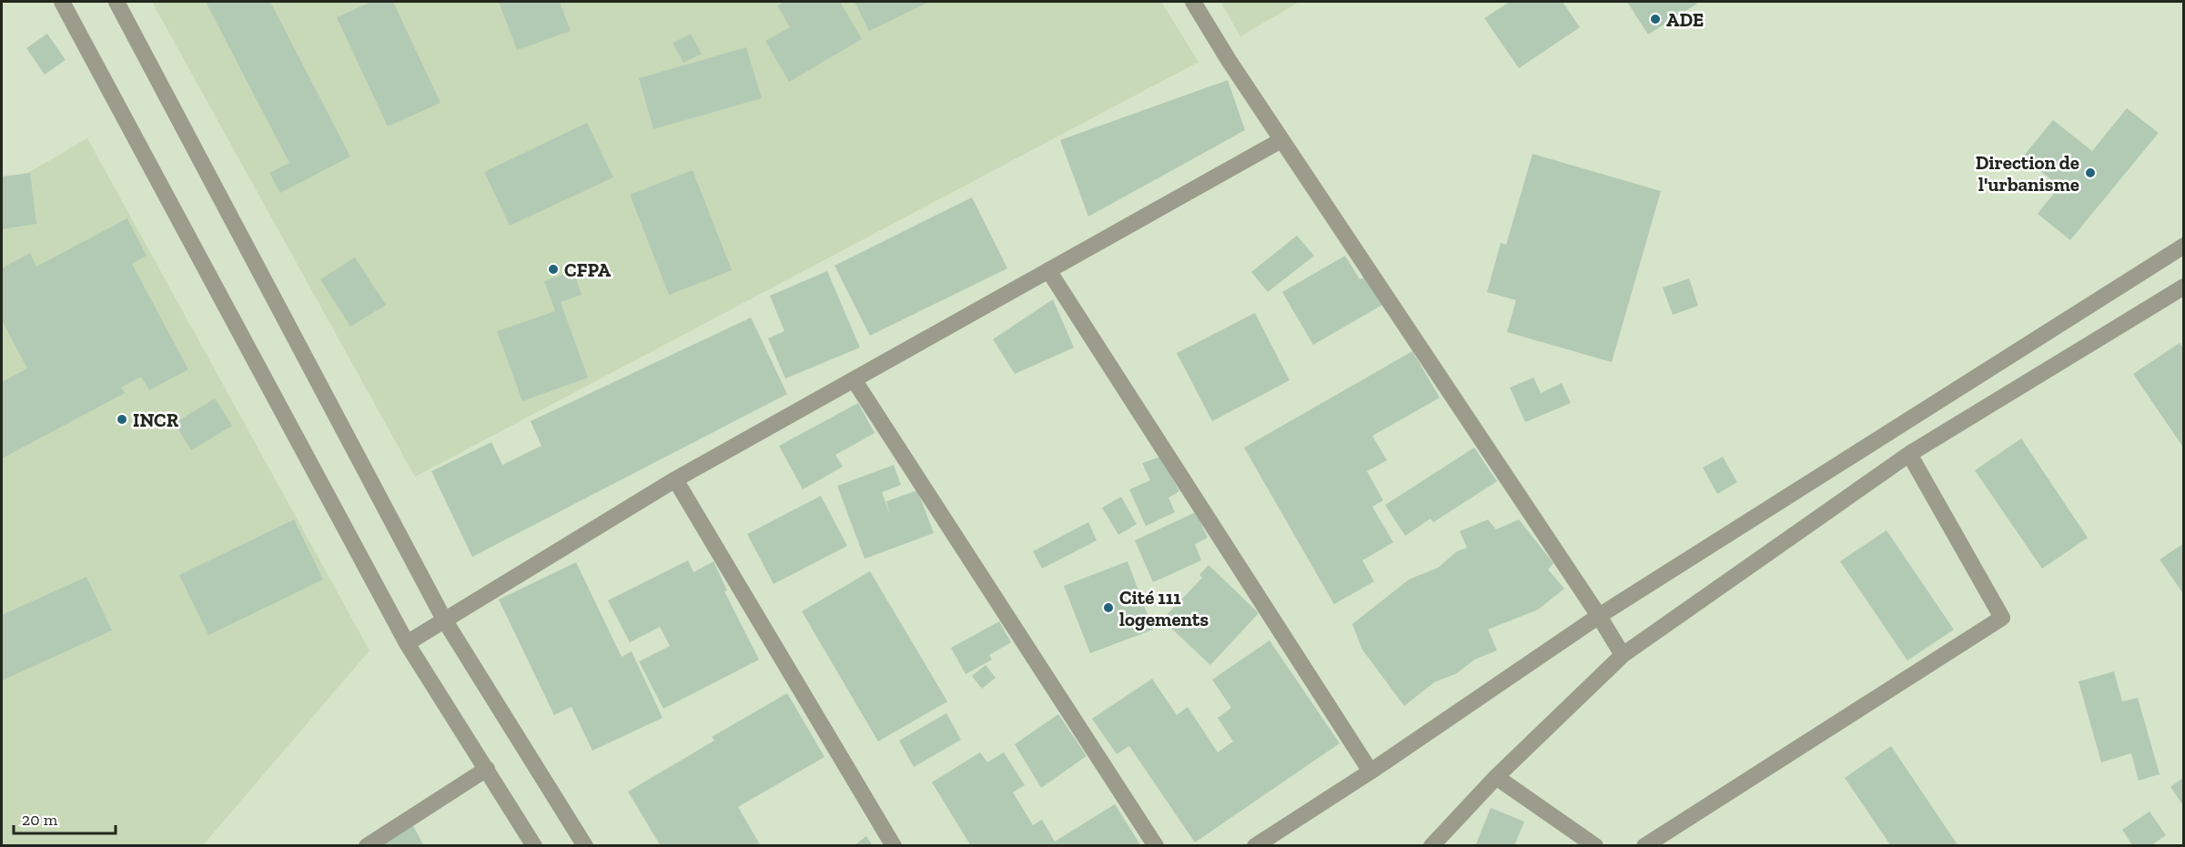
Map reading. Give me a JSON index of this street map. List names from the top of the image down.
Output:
{
  "places": [
    "ADE",
    "Direction de l'urbanisme",
    "CFPA",
    "INCR",
    "Cité 111 logements"
  ],
  "scale_bar": "20 m"
}
